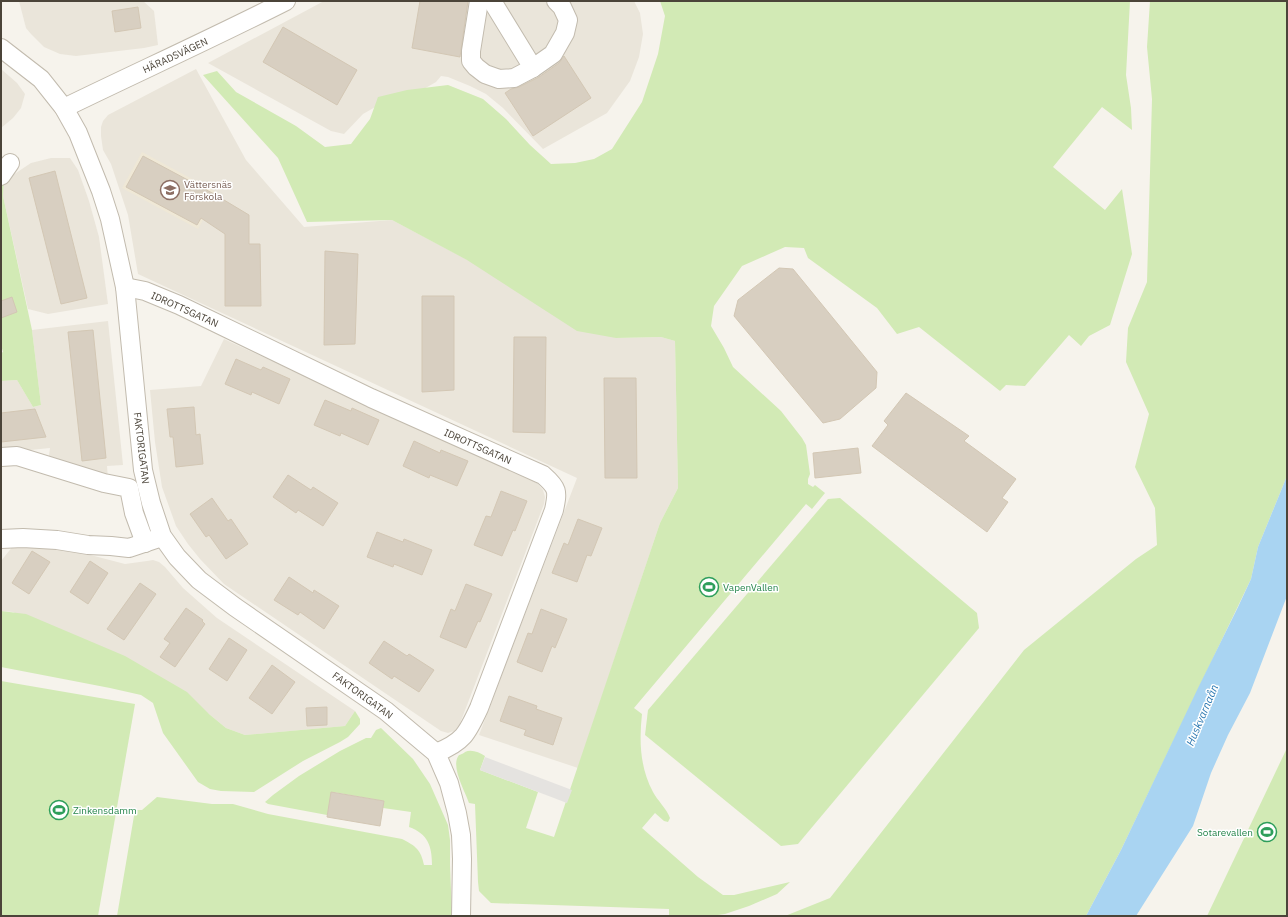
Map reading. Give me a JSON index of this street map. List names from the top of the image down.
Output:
{
  "streets": {
    "street": ["HÄRADSVÄGEN", "IDROTTSGATAN", "FAKTORIGATAN"]
  },
  "crossings": [
    ["HÄRADSVÄGEN", "FAKTORIGATAN"],
    ["IDROTTSGATAN", "FAKTORIGATAN"]
  ],
  "water": ["Huskvarnaån"],
  "places": {
    "school or university": ["Vättersnäs Förskola"],
    "sports": ["VapenVallen", "Zinkensdamm", "Sotarevallen"]
  }
}
